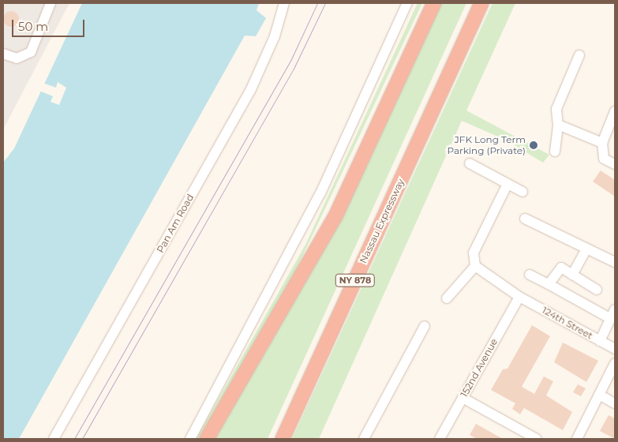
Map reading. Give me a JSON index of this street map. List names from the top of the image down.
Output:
{
  "streets": {
    "highway": ["Nassau Expressway", "NY 878"],
    "street": ["Pan Am Road", "124th Street", "152nd Avenue"]
  },
  "crossings": [
    ["124th Street", "152nd Avenue"]
  ],
  "places": ["JFK Long Term Parking (Private)"],
  "scale_bar": "50 m"
}
